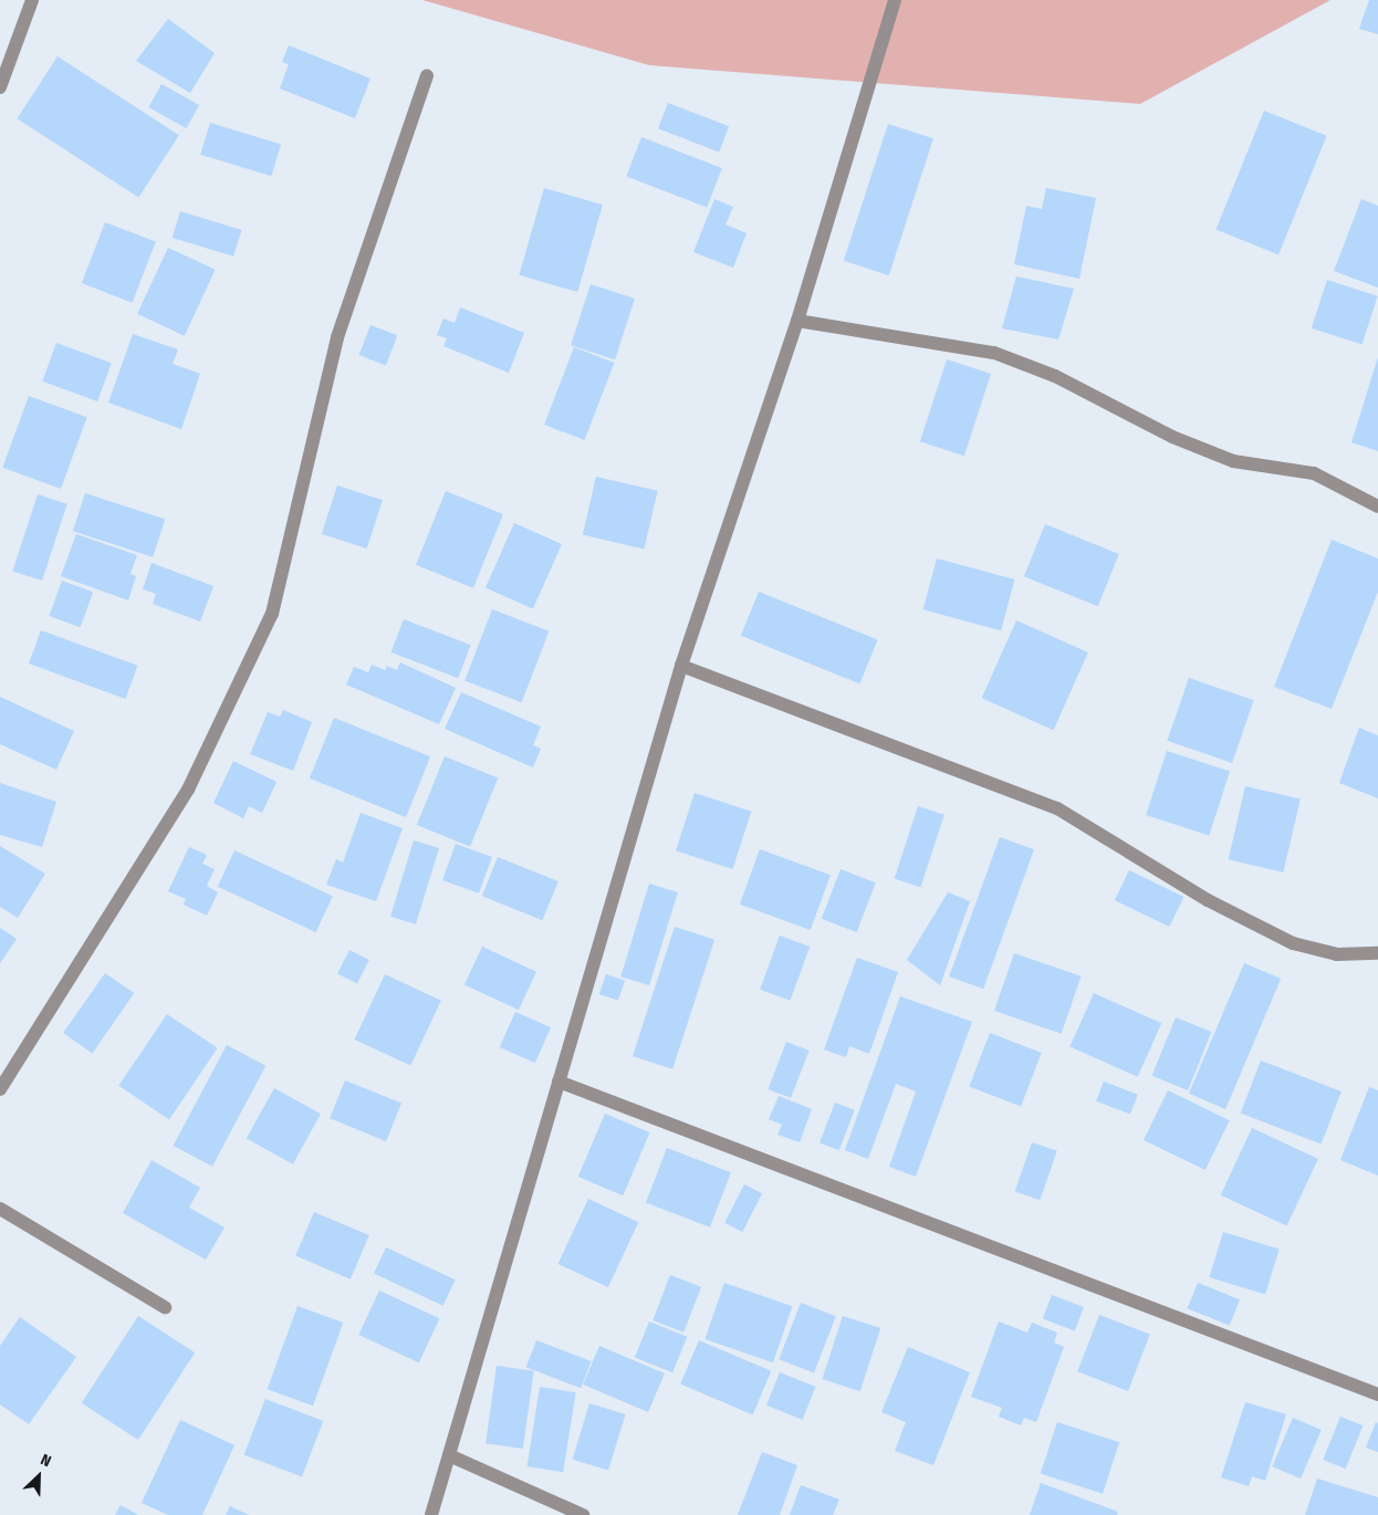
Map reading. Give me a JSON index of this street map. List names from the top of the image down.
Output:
{
  "north": "top right"
}
